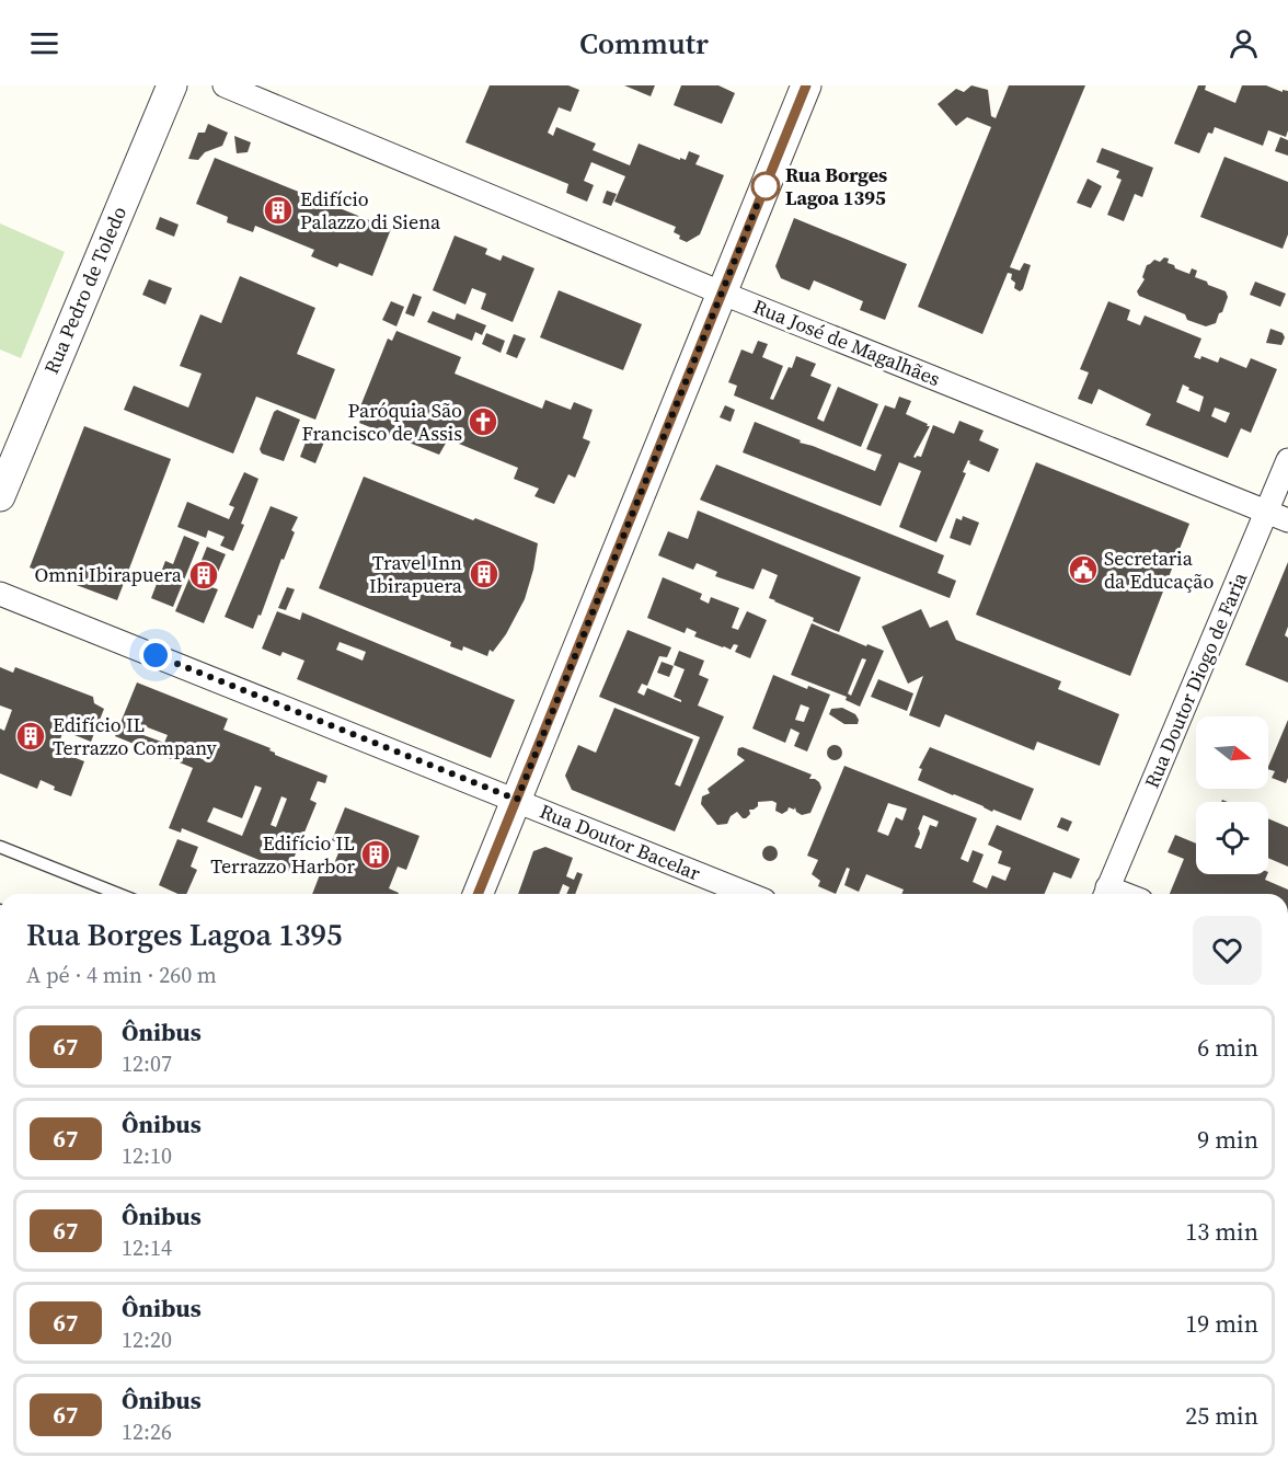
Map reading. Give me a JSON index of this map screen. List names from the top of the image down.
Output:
{
  "streets": {
    "street": [
      "Rua Pedro de Toledo",
      "Rua José de Magalhães",
      "Rua Doutor Diogo de Faria",
      "Rua Doutor Bacelar"
    ]
  },
  "crossings": [
    ["Rua José de Magalhães", "Rua Doutor Diogo de Faria"]
  ],
  "places": {
    "other": ["Rua Borges Lagoa 1395"],
    "building": [
      "Edifício Palazzo di Siena",
      "Travel Inn Ibirapuera",
      "Omni Ibirapuera",
      "Edifício IL Terrazzo Company",
      "Edifício IL Terrazzo Harbor"
    ],
    "church": ["Paróquia São Francisco de Assis"],
    "public building": ["Secretaria da Educação"]
  },
  "lines": ["bus line 67"],
  "north": "right",
  "page": {
    "header": "Commutr",
    "heading": ["Rua Borges Lagoa 1395", "A pé · 4 min · 260 m"],
    "list": [
      {
        "mark": "67",
        "name": "Ônibus",
        "note": "12:07",
        "value": "6 min"
      },
      {
        "mark": "67",
        "name": "Ônibus",
        "note": "12:10",
        "value": "9 min"
      },
      {
        "mark": "67",
        "name": "Ônibus",
        "note": "12:14",
        "value": "13 min"
      },
      {
        "mark": "67",
        "name": "Ônibus",
        "note": "12:20",
        "value": "19 min"
      },
      {
        "mark": "67",
        "name": "Ônibus",
        "note": "12:26",
        "value": "25 min"
      }
    ]
  }
}
